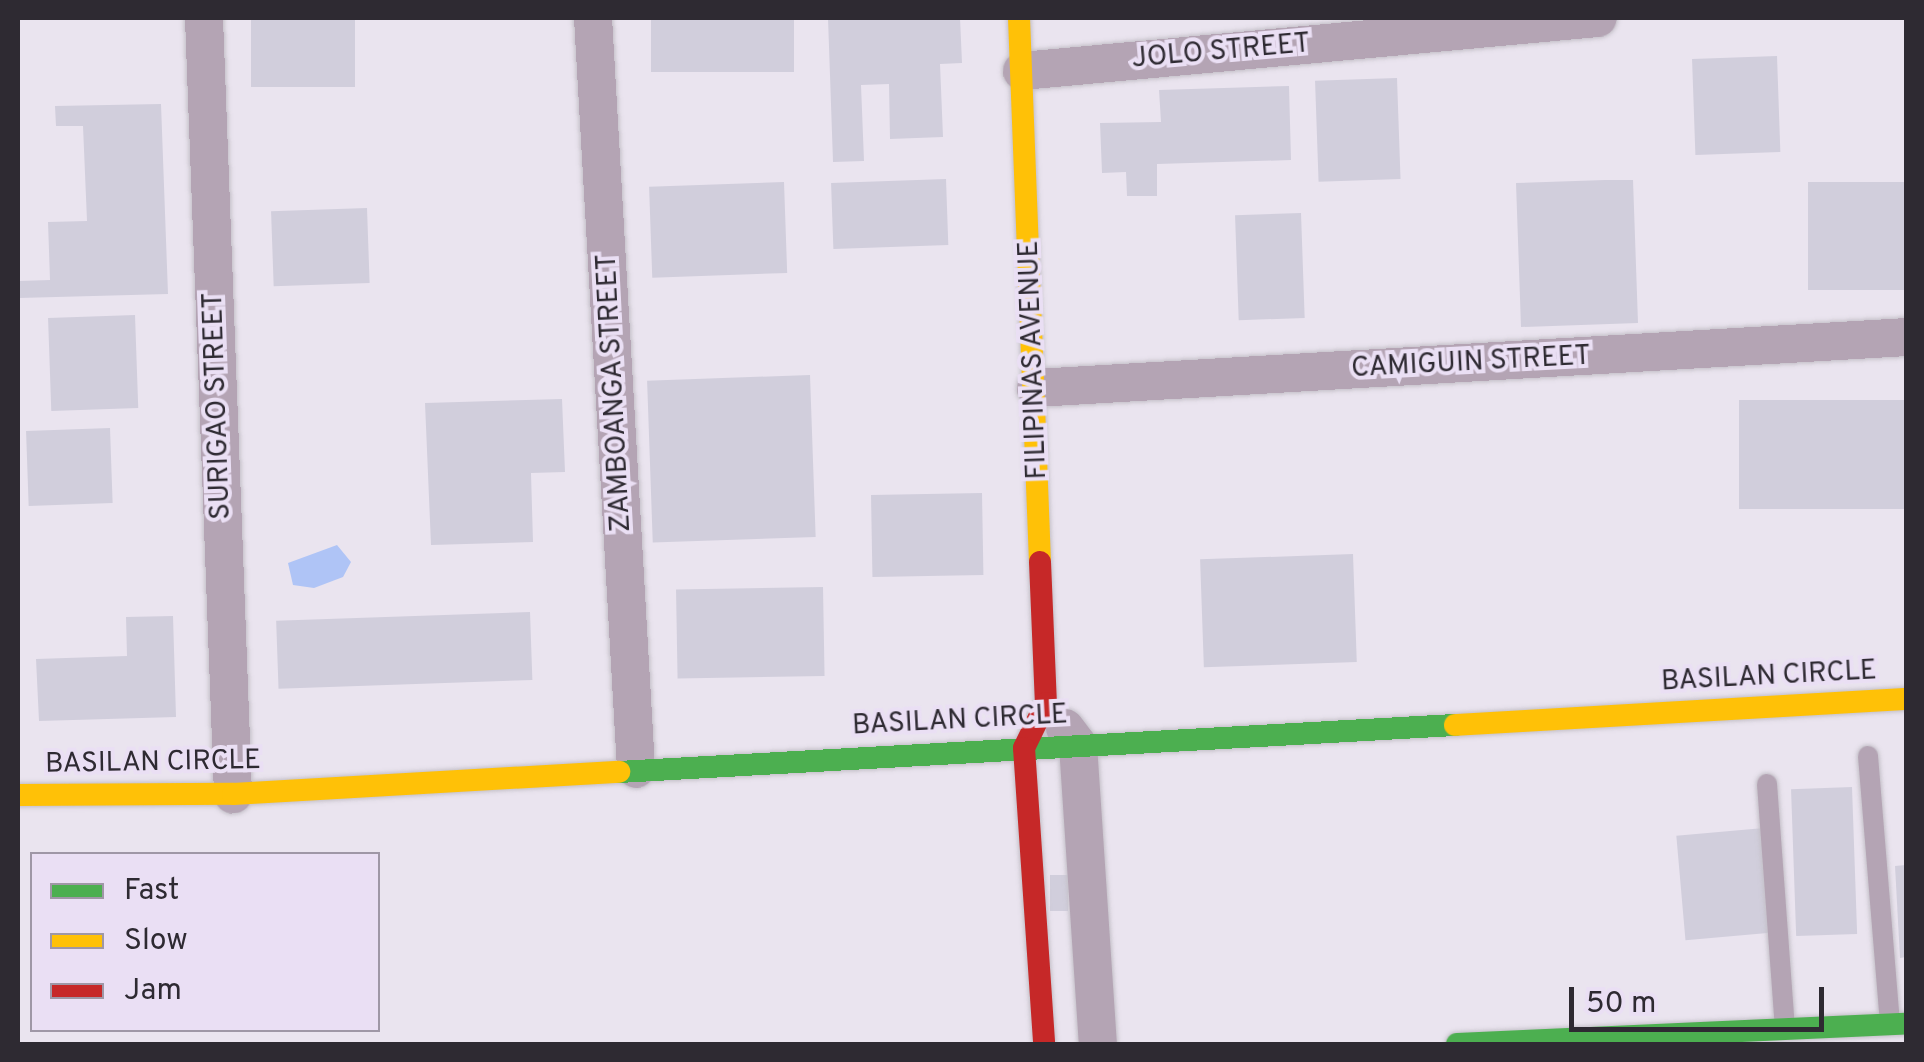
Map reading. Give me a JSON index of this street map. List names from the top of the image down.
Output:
{
  "streets": {
    "street": [
      "JOLO STREET",
      "FILIPINAS AVENUE",
      "CAMIGUIN STREET",
      "ZAMBOANGA STREET",
      "SURIGAO STREET",
      "BASILAN CIRCLE"
    ]
  },
  "crossings": [
    ["JOLO STREET", "FILIPINAS AVENUE"],
    ["FILIPINAS AVENUE", "CAMIGUIN STREET"],
    ["FILIPINAS AVENUE", "BASILAN CIRCLE"],
    ["ZAMBOANGA STREET", "BASILAN CIRCLE"],
    ["SURIGAO STREET", "BASILAN CIRCLE"]
  ],
  "legend": ["Fast", "Slow", "Jam"],
  "scale_bar": "50 m"
}
